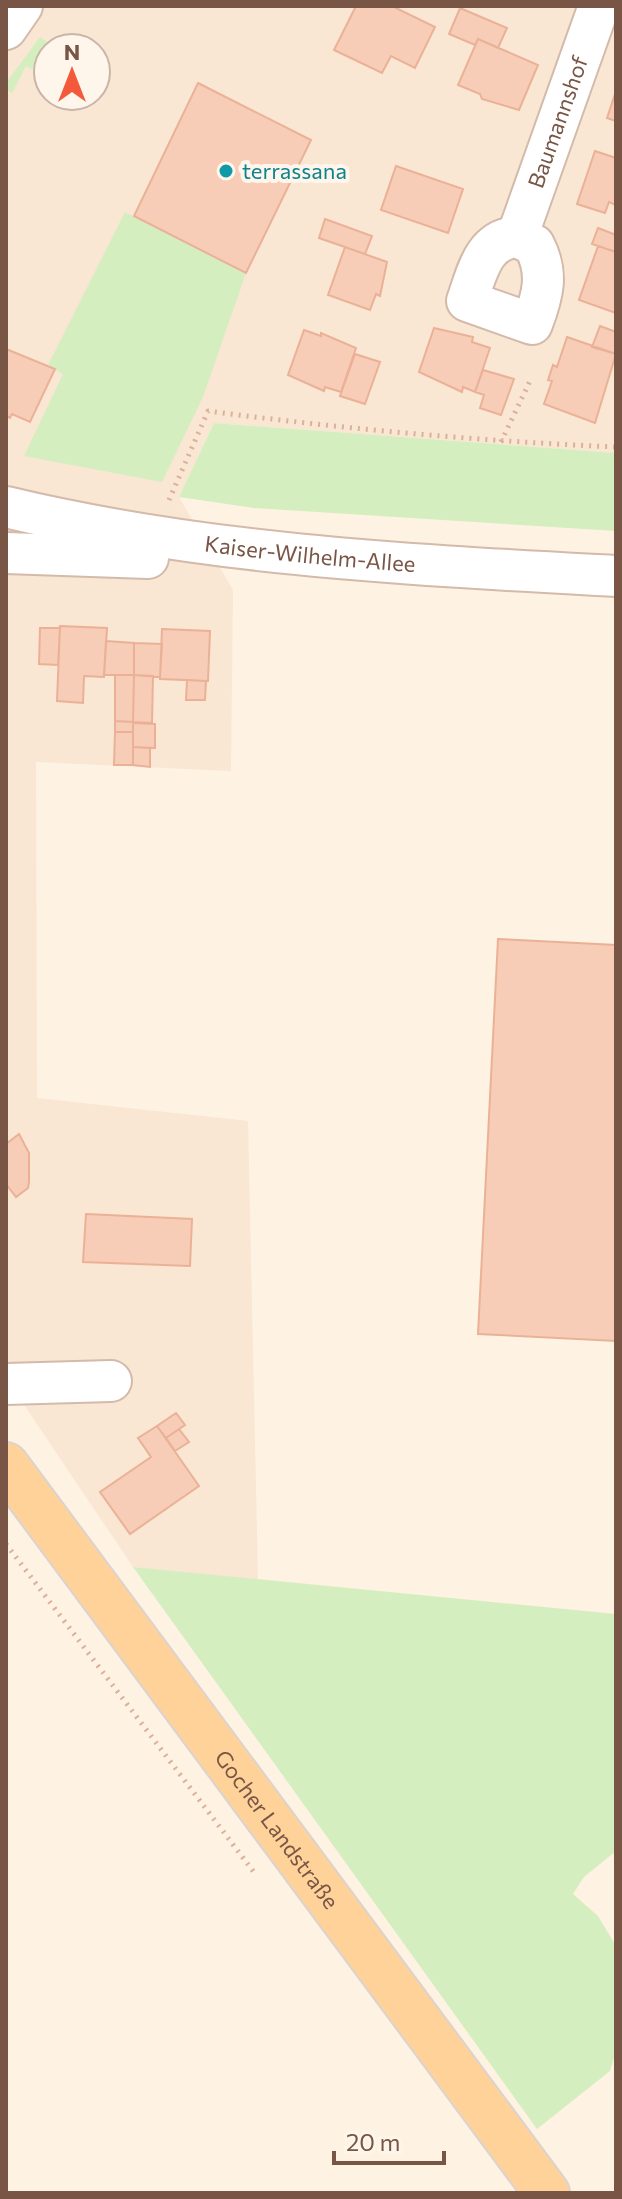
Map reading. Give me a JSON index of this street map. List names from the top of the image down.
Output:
{
  "streets": {
    "main road": ["Gocher Landstraße"],
    "street": ["Baumannshof", "Kaiser-Wilhelm-Allee"]
  },
  "places": ["terrassana"],
  "scale_bar": "20 m",
  "north": "top"
}
